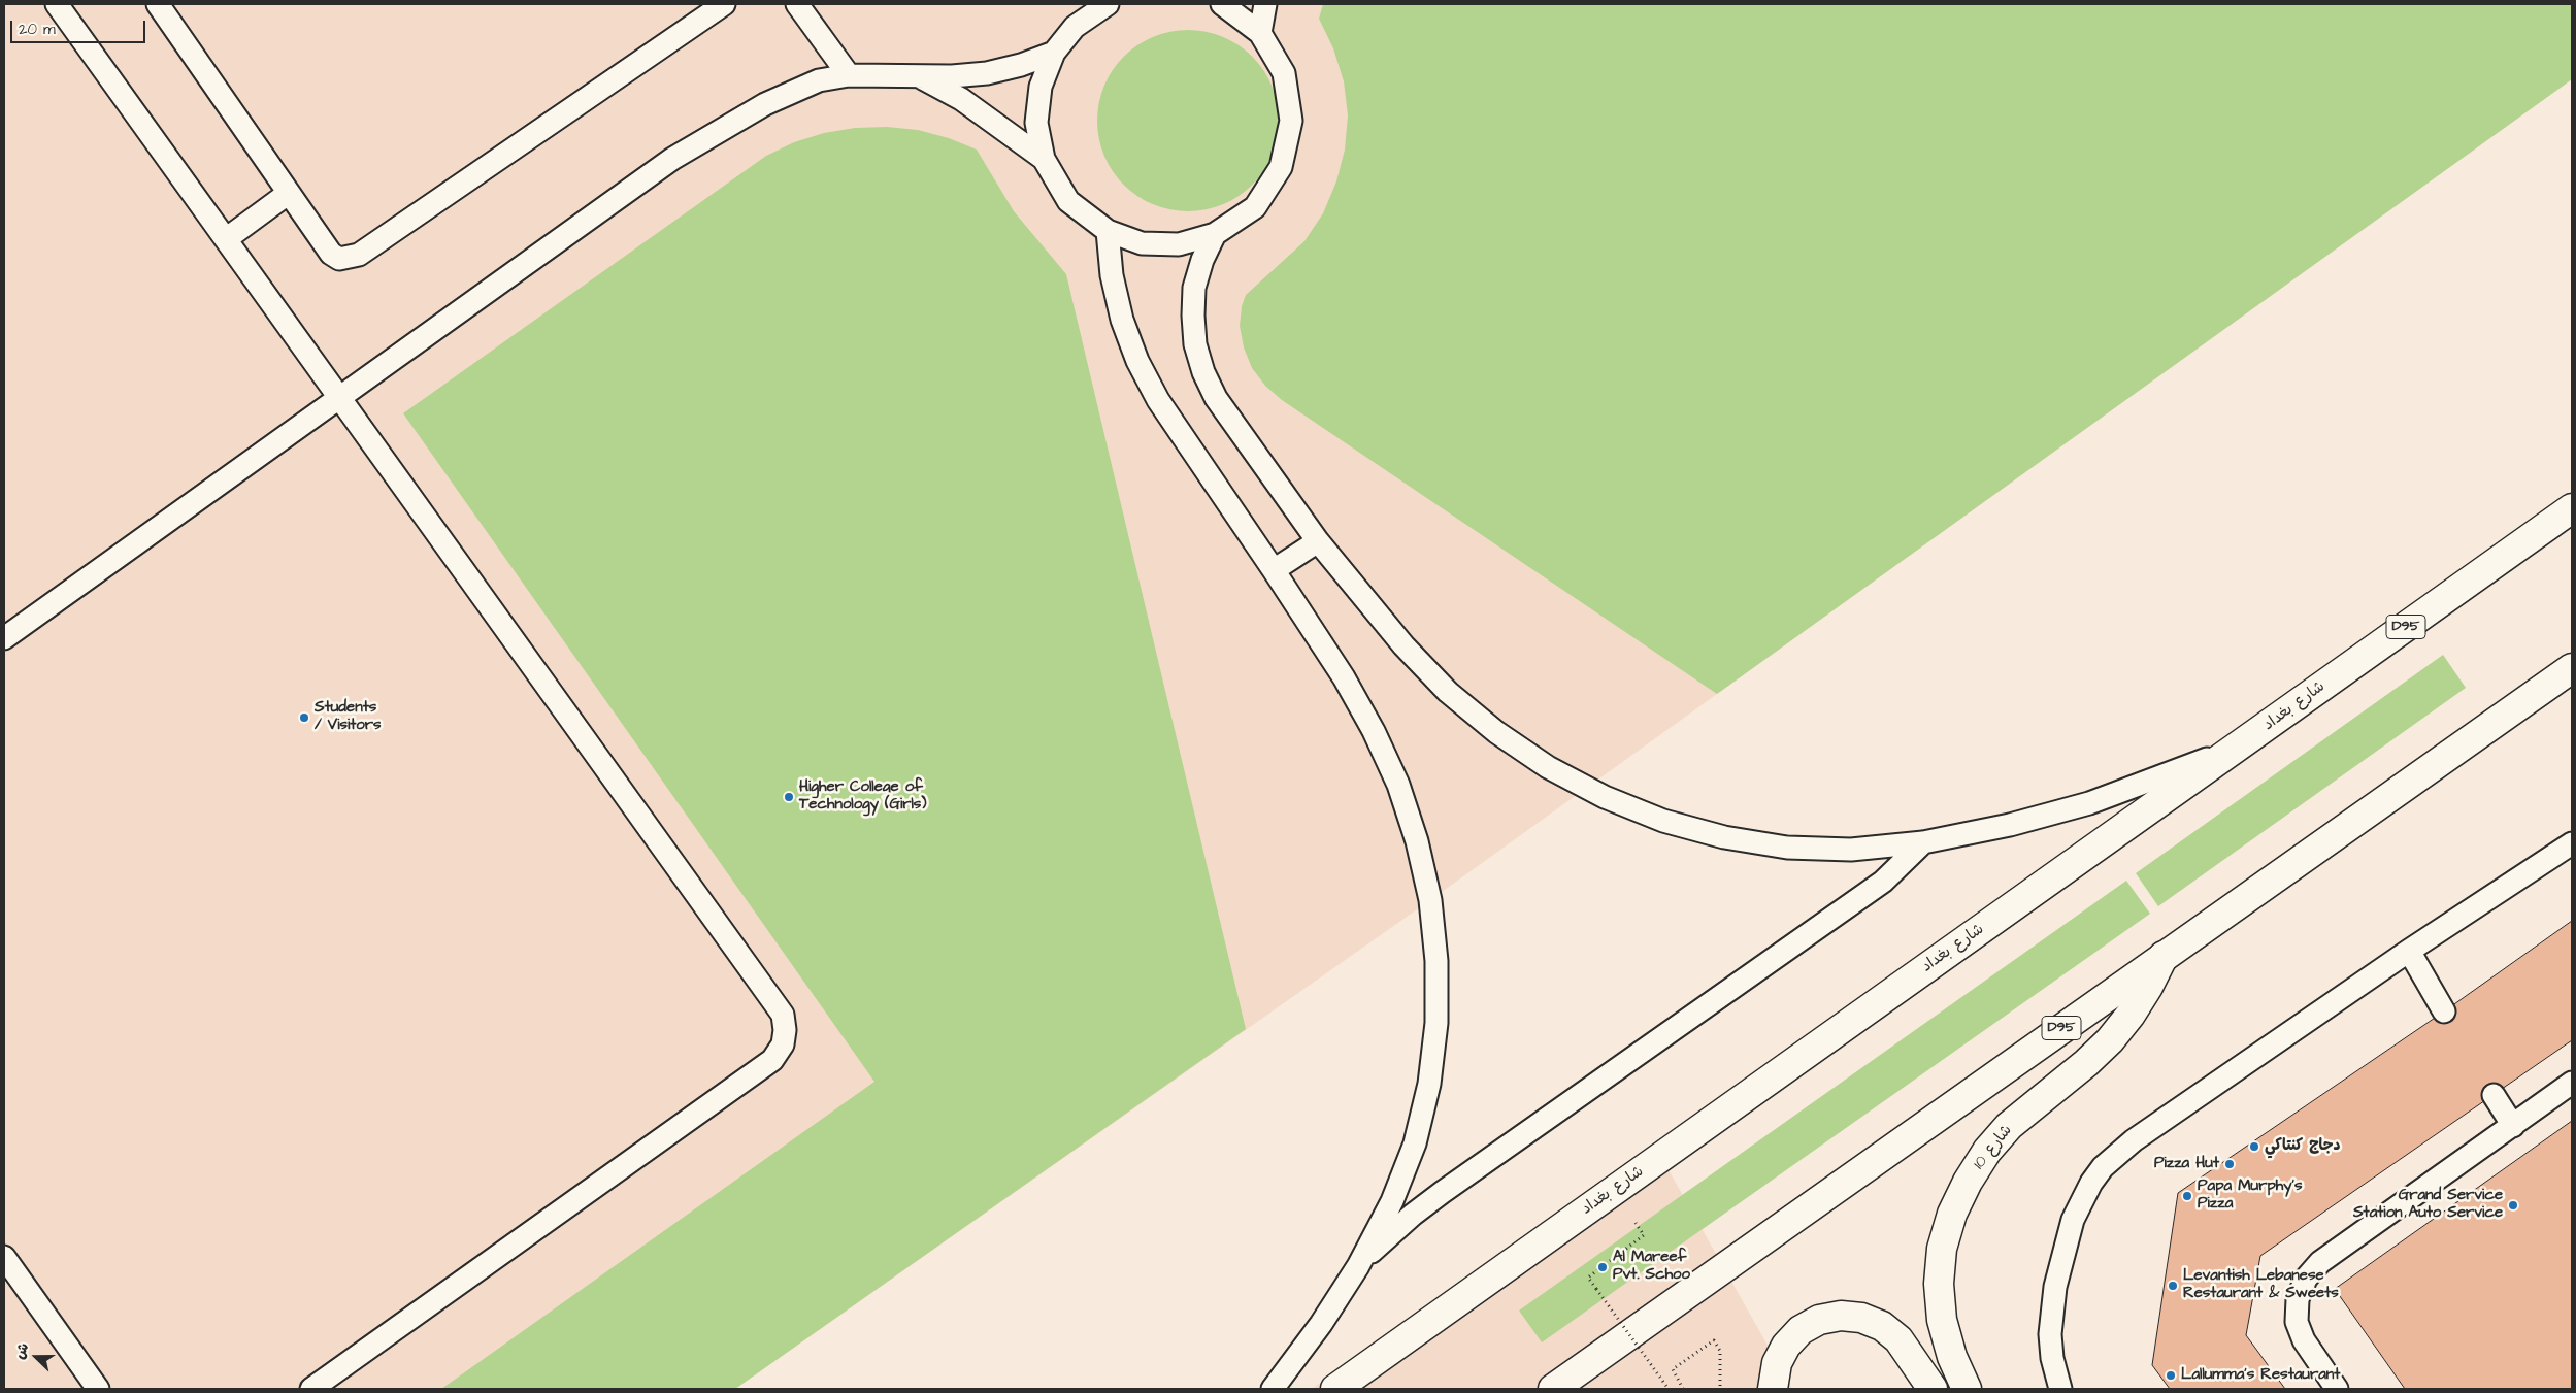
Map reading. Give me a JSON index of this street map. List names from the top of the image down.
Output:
{
  "streets": {
    "main road": ["D95", "شارع بغداد", "شارع 10"]
  },
  "crossings": [
    ["D95", "شارع 10"]
  ],
  "places": [
    "Students / Visitors",
    "Higher College of Technology (Girls)",
    "دجاج كنتاكي",
    "Pizza Hut",
    "Papa Murphy's Pizza",
    "Grand Service Station Auto Service",
    "Al Mareef Pvt. Schoo",
    "Levantish Lebanese Restaurant & Sweets",
    "Lallumma’s Restaurant"
  ],
  "scale_bar": "20 m",
  "north": "left"
}
